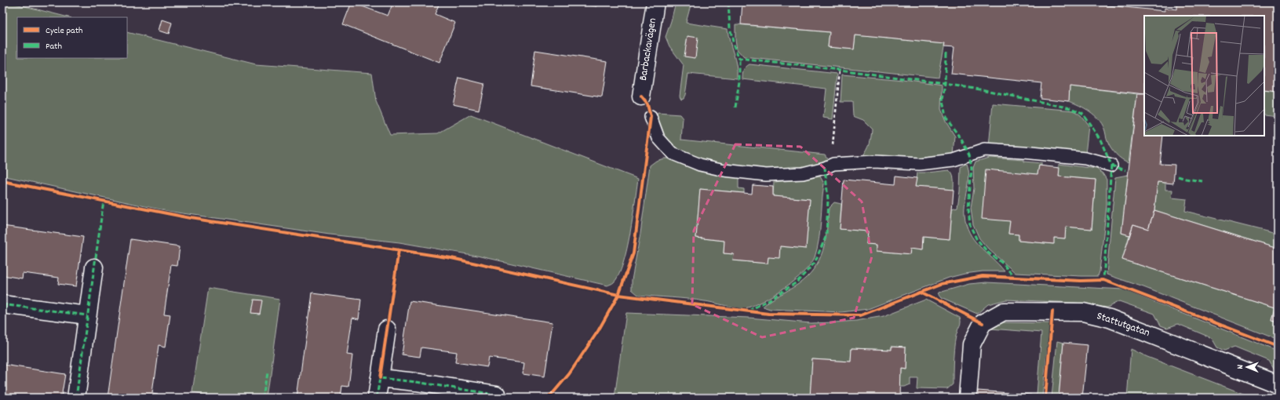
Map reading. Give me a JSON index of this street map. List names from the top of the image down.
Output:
{
  "streets": {
    "street": ["Barbackavägen", "Stattutgatan"]
  },
  "legend": ["Cycle path", "Path"],
  "north": "left"
}
